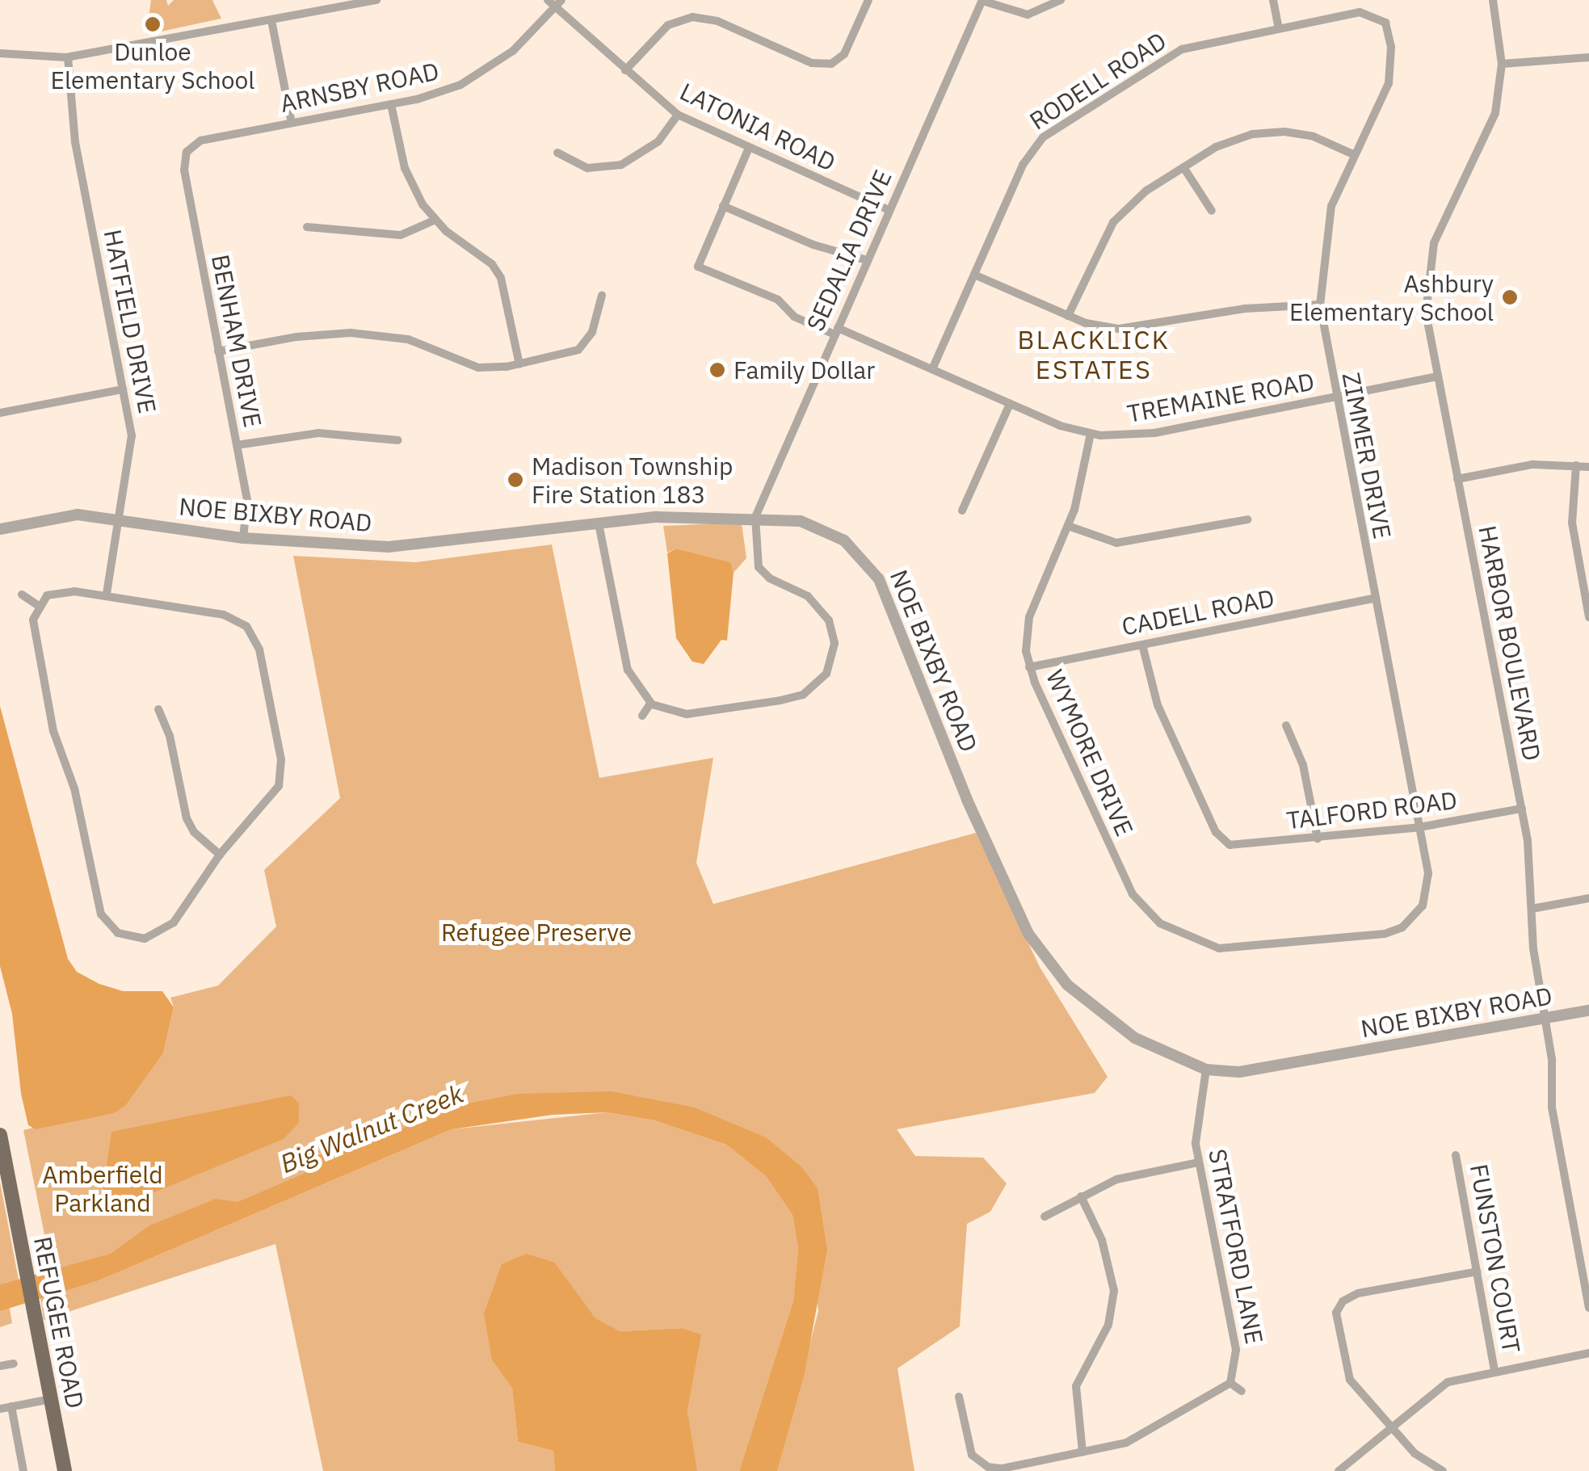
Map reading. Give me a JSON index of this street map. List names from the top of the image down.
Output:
{
  "streets": {
    "main road": ["REFUGEE ROAD"],
    "street": [
      "RODELL ROAD",
      "ARNSBY ROAD",
      "LATONIA ROAD",
      "SEDALIA DRIVE",
      "HATFIELD DRIVE",
      "BENHAM DRIVE",
      "TREMAINE ROAD",
      "ZIMMER DRIVE",
      "NOE BIXBY ROAD",
      "CADELL ROAD",
      "HARBOR BOULEVARD",
      "WYMORE DRIVE",
      "TALFORD ROAD",
      "STRATFORD LANE",
      "FUNSTON COURT"
    ]
  },
  "crossings": [
    ["RODELL ROAD", "TREMAINE ROAD"],
    ["RODELL ROAD", "ZIMMER DRIVE"],
    ["ARNSBY ROAD", "LATONIA ROAD"],
    ["ARNSBY ROAD", "BENHAM DRIVE"],
    ["LATONIA ROAD", "SEDALIA DRIVE"],
    ["SEDALIA DRIVE", "TREMAINE ROAD"],
    ["SEDALIA DRIVE", "NOE BIXBY ROAD"],
    ["HATFIELD DRIVE", "NOE BIXBY ROAD"],
    ["BENHAM DRIVE", "NOE BIXBY ROAD"],
    ["TREMAINE ROAD", "ZIMMER DRIVE"],
    ["TREMAINE ROAD", "HARBOR BOULEVARD"],
    ["TREMAINE ROAD", "WYMORE DRIVE"],
    ["ZIMMER DRIVE", "CADELL ROAD"],
    ["ZIMMER DRIVE", "WYMORE DRIVE"],
    ["ZIMMER DRIVE", "TALFORD ROAD"],
    ["NOE BIXBY ROAD", "HARBOR BOULEVARD"],
    ["NOE BIXBY ROAD", "STRATFORD LANE"],
    ["CADELL ROAD", "WYMORE DRIVE"],
    ["CADELL ROAD", "TALFORD ROAD"],
    ["HARBOR BOULEVARD", "TALFORD ROAD"]
  ],
  "districts": ["BLACKLICK ESTATES"],
  "water": ["Big Walnut Creek"],
  "parks": ["Refugee Preserve", "Amberfield Parkland"],
  "places": [
    "Dunloe Elementary School",
    "Ashbury Elementary School",
    "Family Dollar",
    "Madison Township Fire Station 183"
  ]
}
